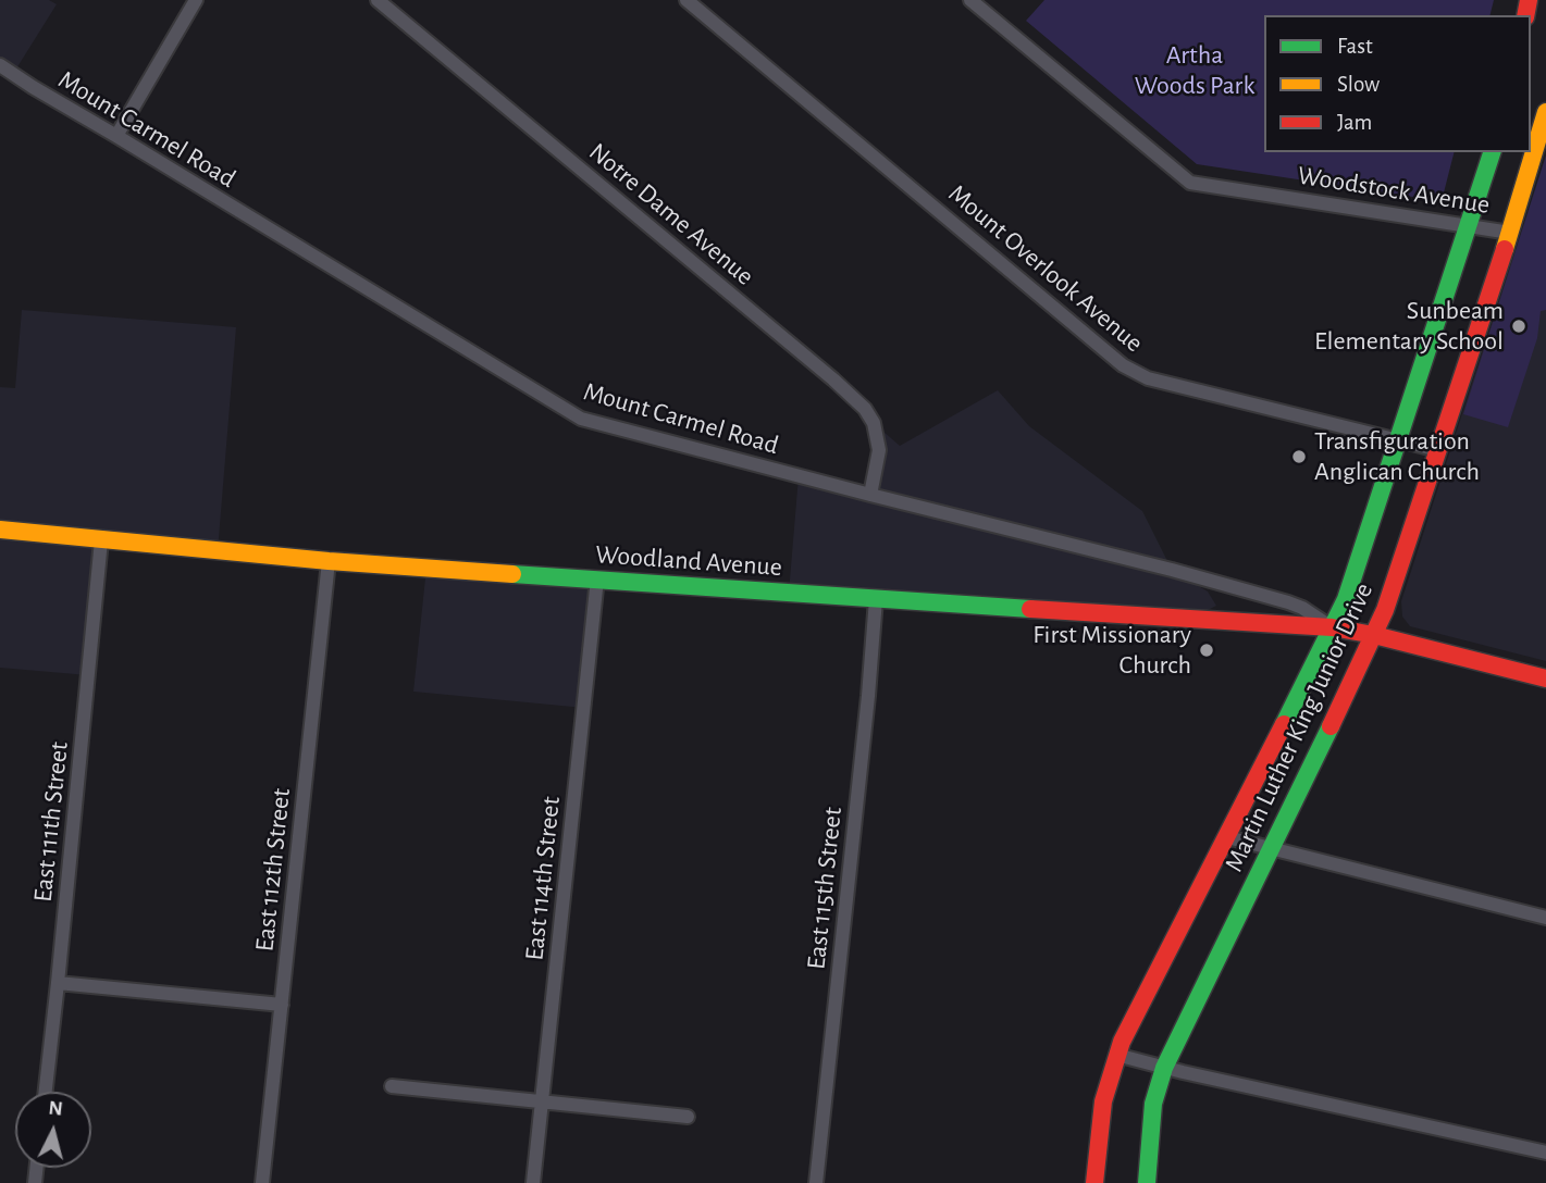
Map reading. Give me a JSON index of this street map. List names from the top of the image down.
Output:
{
  "streets": {
    "main road": ["Woodland Avenue", "Martin Luther King Junior Drive"],
    "street": [
      "Mount Carmel Road",
      "Woodstock Avenue",
      "Notre Dame Avenue",
      "Mount Overlook Avenue",
      "East 111th Street",
      "East 112th Street",
      "East 114th Street",
      "East 115th Street"
    ]
  },
  "crossings": [
    ["Mount Carmel Road", "Notre Dame Avenue"],
    ["Mount Carmel Road", "Woodland Avenue"],
    ["Mount Carmel Road", "Martin Luther King Junior Drive"],
    ["Woodstock Avenue", "Martin Luther King Junior Drive"],
    ["Mount Overlook Avenue", "Martin Luther King Junior Drive"],
    ["Woodland Avenue", "Martin Luther King Junior Drive"],
    ["Woodland Avenue", "East 111th Street"],
    ["Woodland Avenue", "East 112th Street"],
    ["Woodland Avenue", "East 114th Street"],
    ["Woodland Avenue", "East 115th Street"]
  ],
  "parks": ["Artha Woods Park"],
  "places": ["Sunbeam Elementary School", "Transfiguration Anglican Church", "First Missionary Church"],
  "legend": ["Fast", "Slow", "Jam"],
  "north": "top"
}
